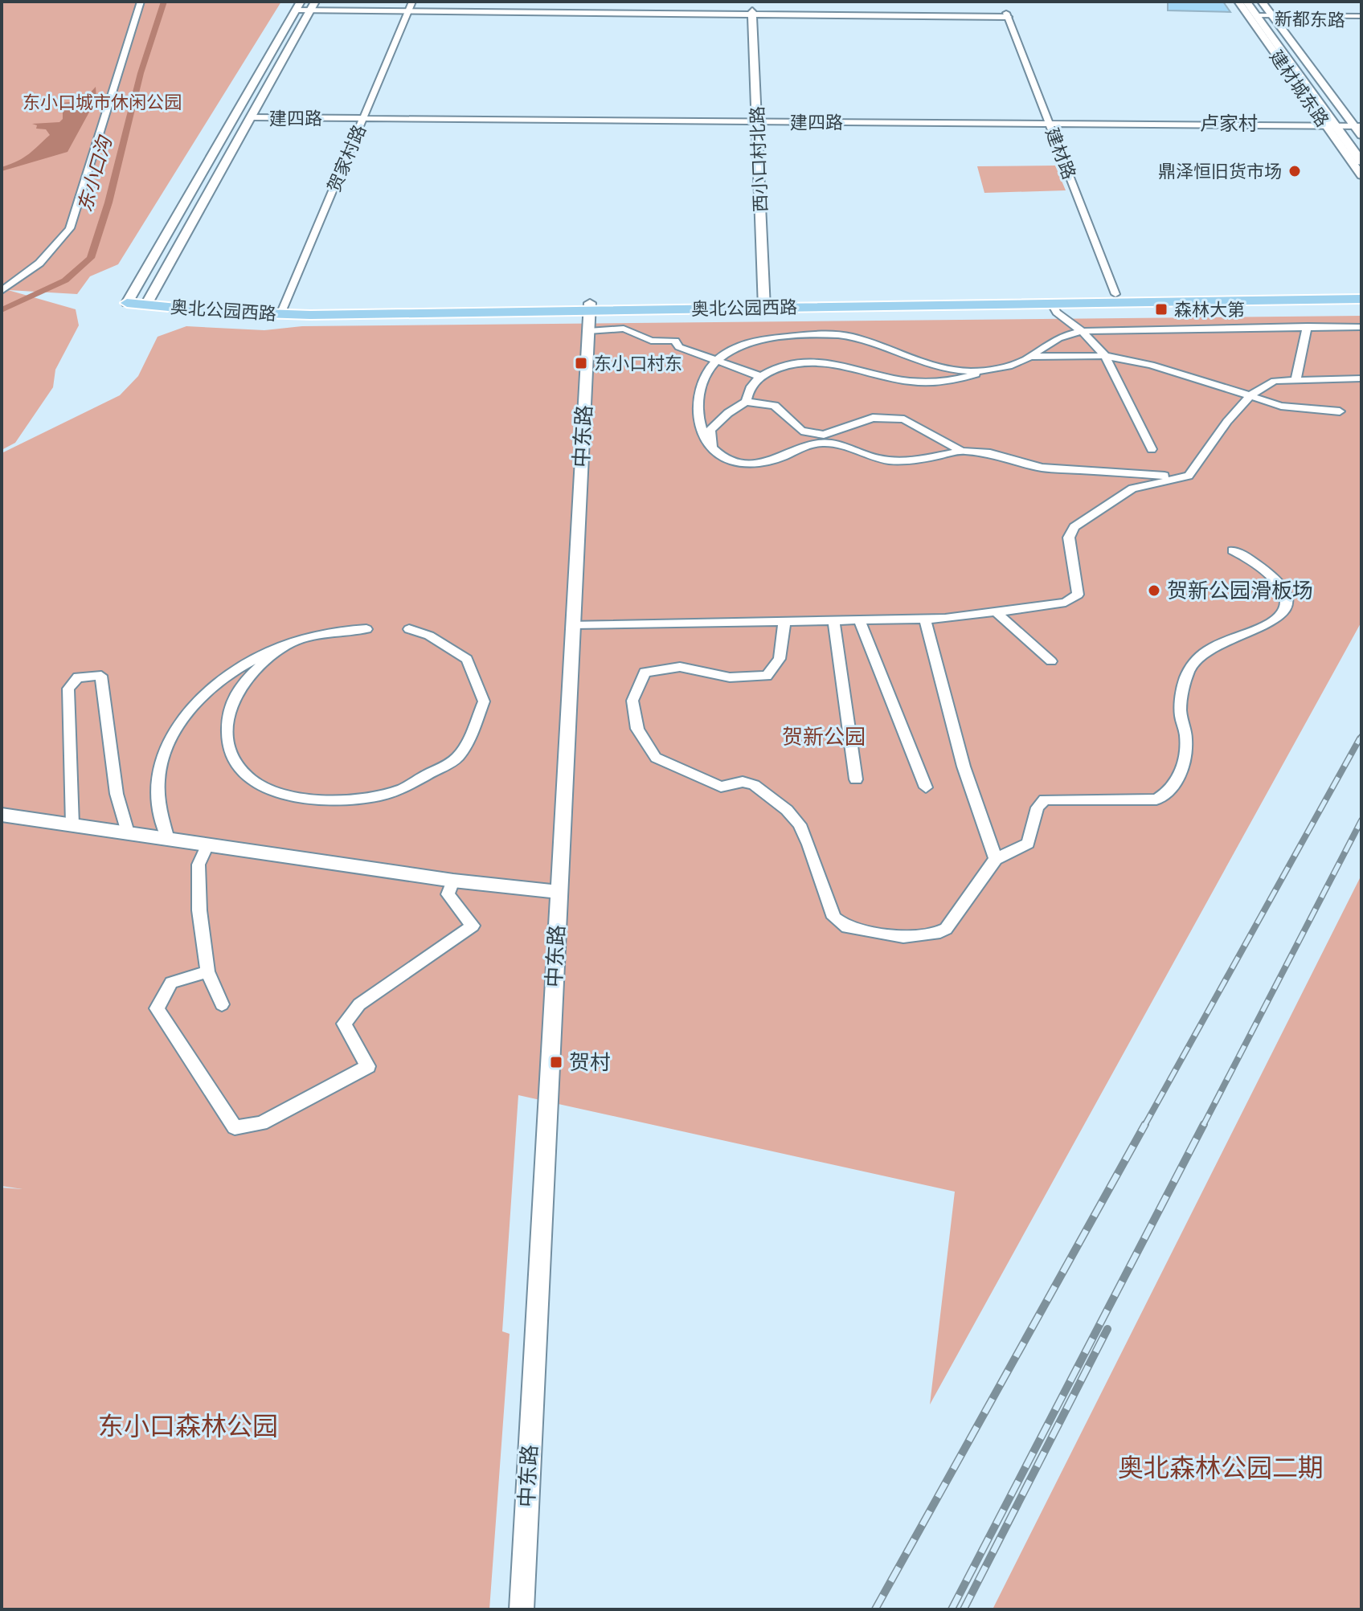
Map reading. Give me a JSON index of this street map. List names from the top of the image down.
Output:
{
  "streets": {
    "main road": ["建材城东路", "奥北公园西路"],
    "street": [
      "新都东路",
      "建四路",
      "建材路",
      "贺家村路",
      "西小口村北路",
      "中东路"
    ]
  },
  "crossings": [
    ["新都东路", "建材城东路"],
    ["建材城东路", "建四路"],
    ["建四路", "建材路"],
    ["建四路", "贺家村路"],
    ["建四路", "西小口村北路"],
    ["建材路", "奥北公园西路"],
    ["贺家村路", "奥北公园西路"],
    ["西小口村北路", "奥北公园西路"],
    ["奥北公园西路", "中东路"]
  ],
  "districts": ["卢家村"],
  "water": ["东小口沟"],
  "parks": [
    "东小口城市休闲公园",
    "贺新公园",
    "东小口森林公园",
    "奥北森林公园二期"
  ],
  "places": {
    "other": ["鼎泽恒旧货市场", "贺新公园滑板场"],
    "transit": ["森林大第", "东小口村东", "贺村"]
  }
}
